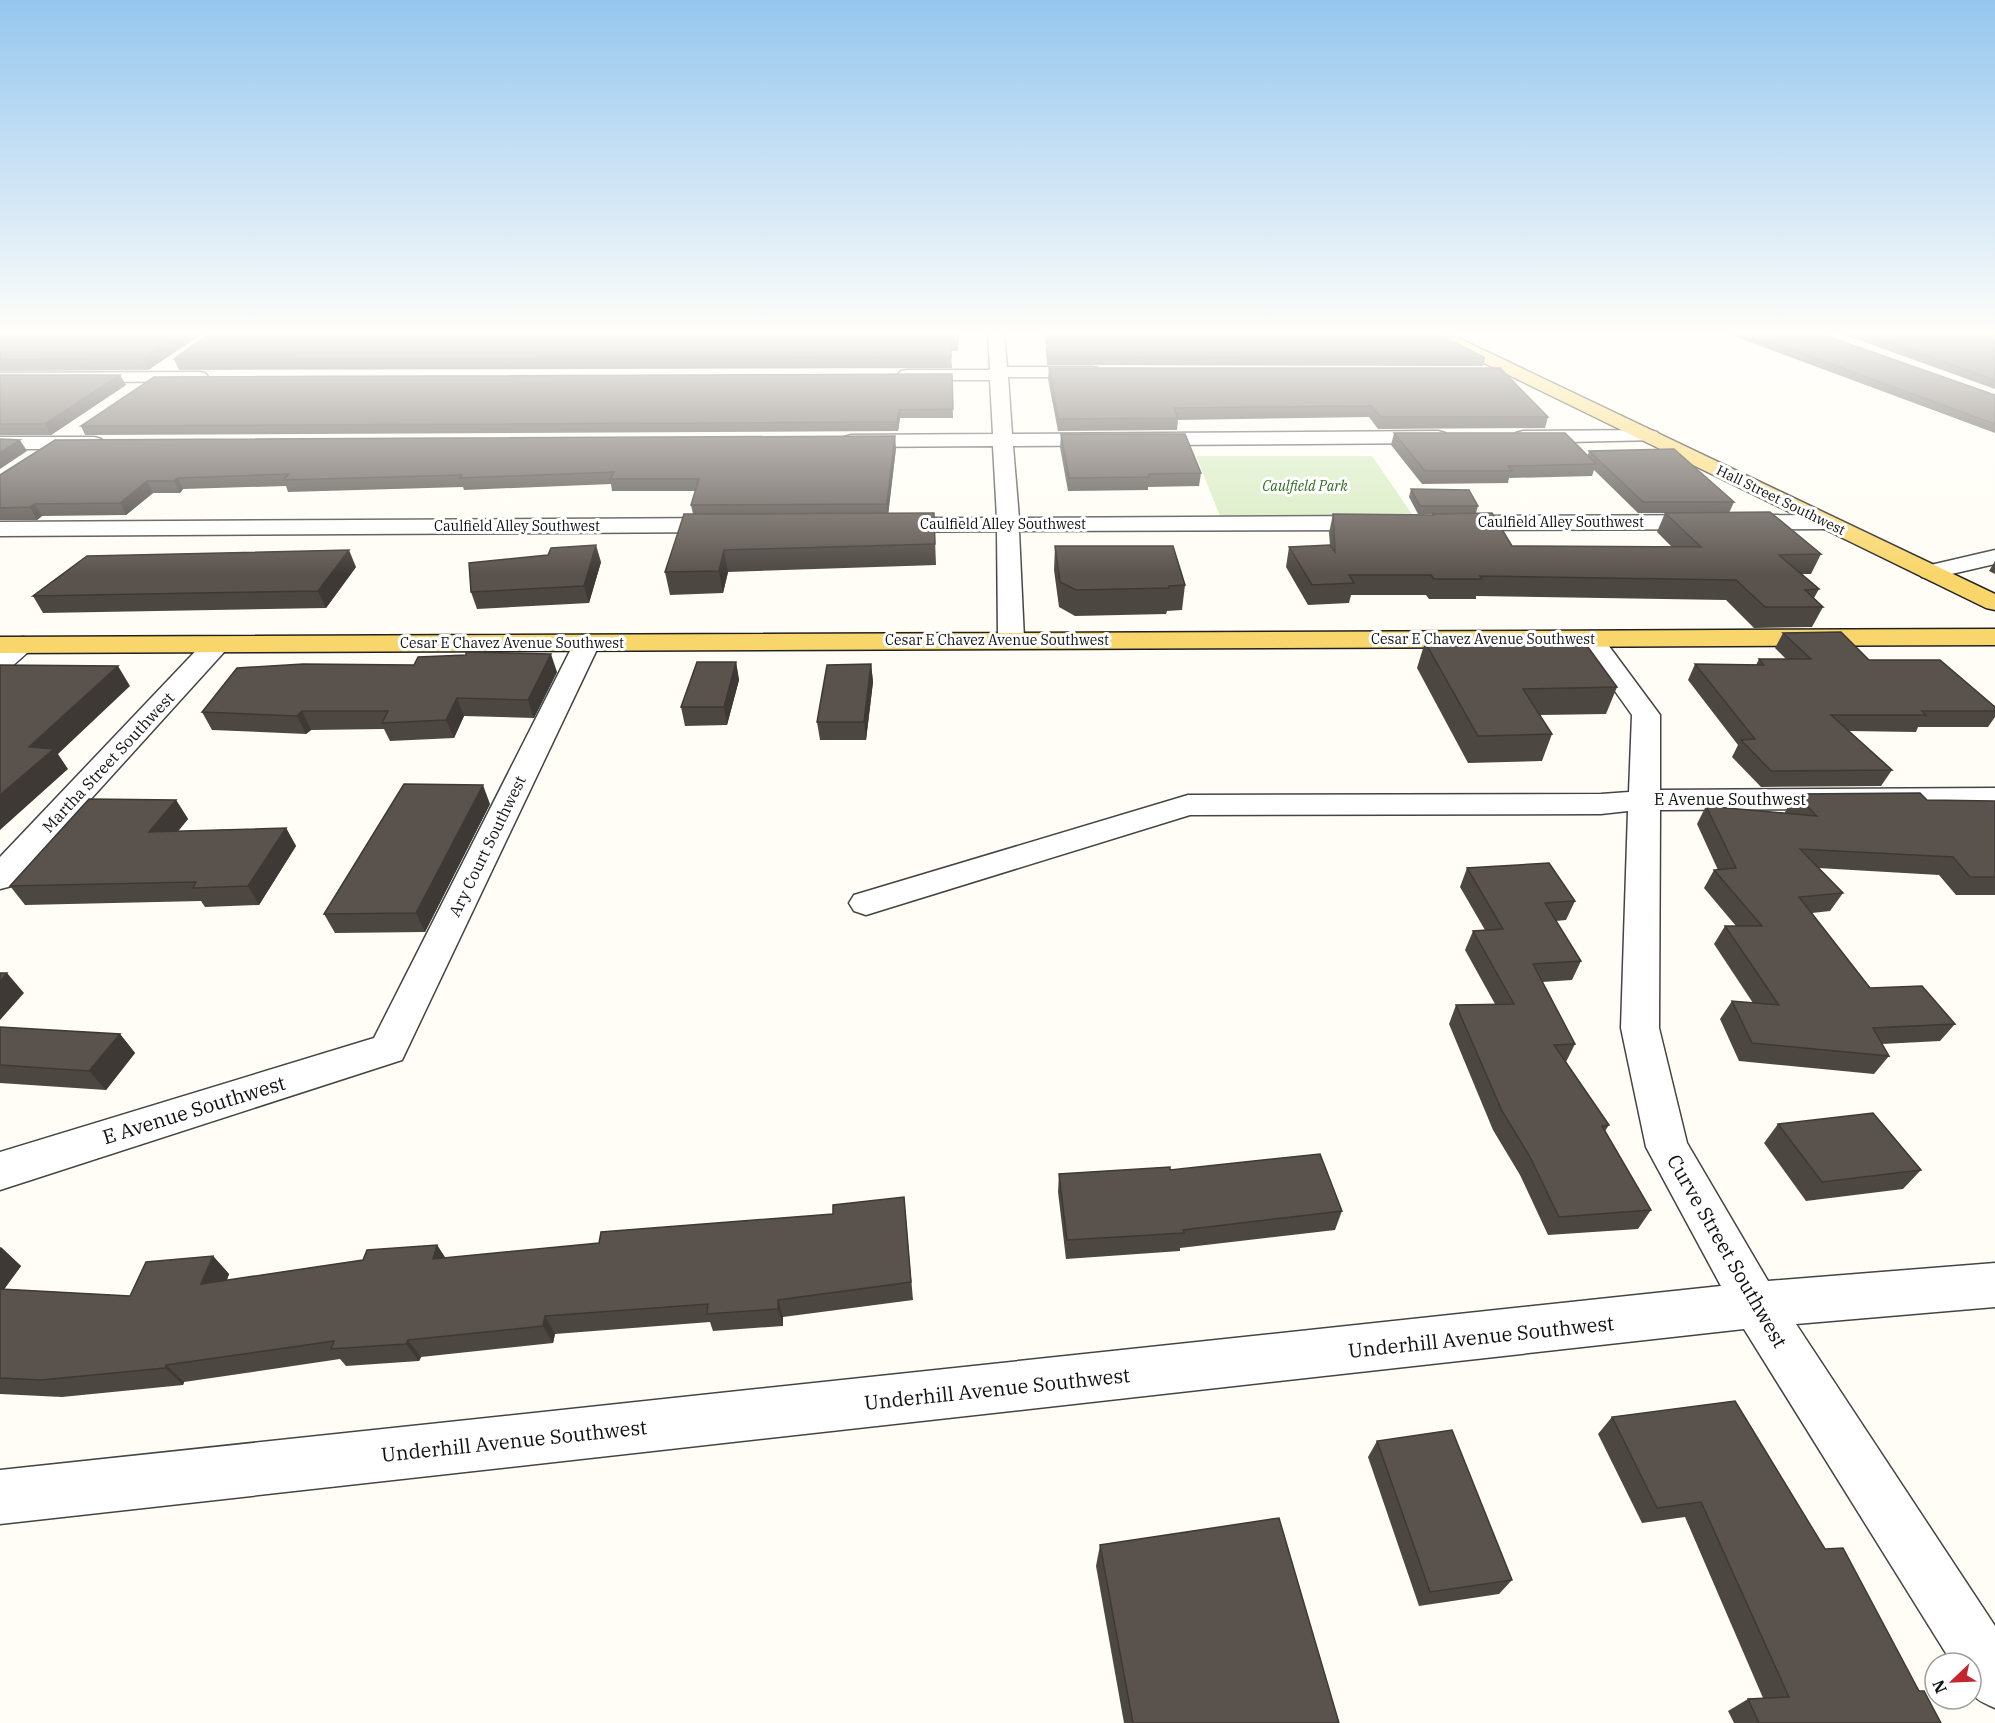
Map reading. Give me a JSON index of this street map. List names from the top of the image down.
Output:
{
  "streets": {
    "main road": ["Hall Street Southwest", "Cesar E Chavez Avenue Southwest"],
    "street": [
      "Caulfield Alley Southwest",
      "Martha Street Southwest",
      "E Avenue Southwest",
      "Ary Court Southwest",
      "Curve Street Southwest",
      "Underhill Avenue Southwest"
    ]
  },
  "crossings": [
    ["Hall Street Southwest", "Caulfield Alley Southwest"],
    ["Cesar E Chavez Avenue Southwest", "Martha Street Southwest"],
    ["Cesar E Chavez Avenue Southwest", "Ary Court Southwest"],
    ["Cesar E Chavez Avenue Southwest", "Curve Street Southwest"],
    ["E Avenue Southwest", "Ary Court Southwest"],
    ["E Avenue Southwest", "Curve Street Southwest"],
    ["Curve Street Southwest", "Underhill Avenue Southwest"]
  ],
  "parks": ["Caulfield Park"],
  "north": "bottom left"
}
